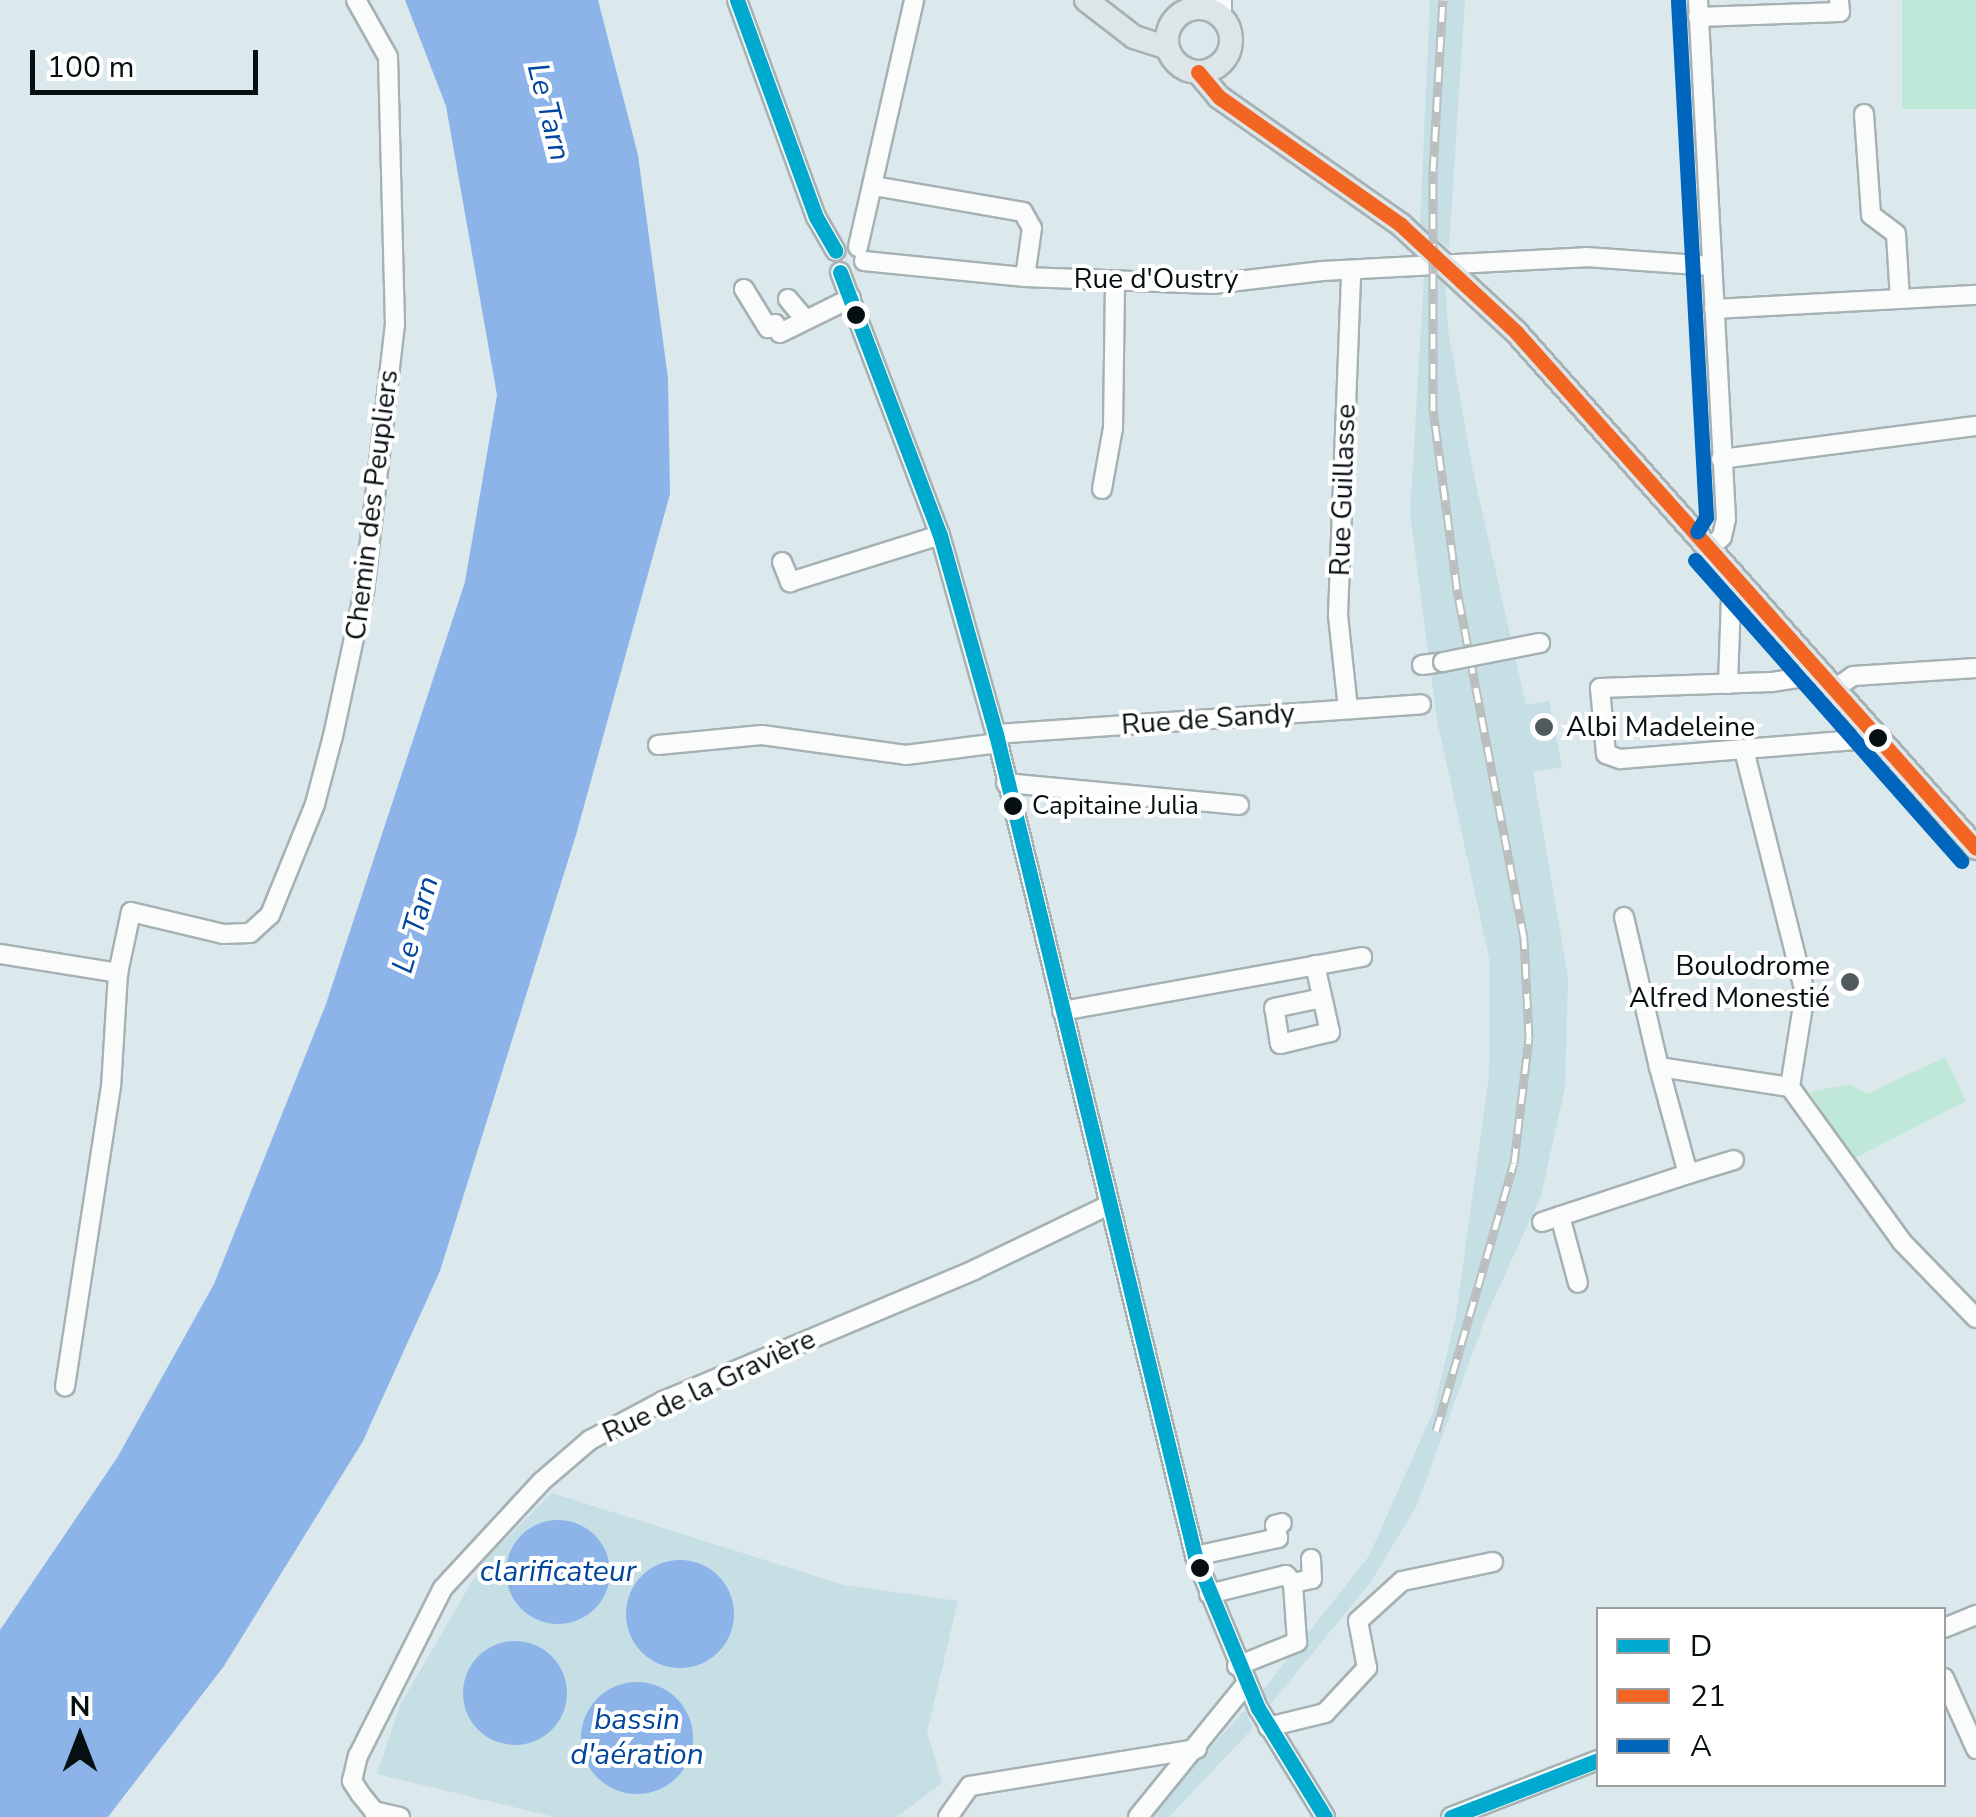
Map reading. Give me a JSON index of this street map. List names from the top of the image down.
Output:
{
  "streets": {
    "street": [
      "Rue d'Oustry",
      "Rue Guillasse",
      "Chemin des Peupliers",
      "Rue de Sandy",
      "Rue de la Gravière"
    ]
  },
  "crossings": [
    ["Rue d'Oustry", "Rue Guillasse"],
    ["Rue Guillasse", "Rue de Sandy"]
  ],
  "water": ["Le Tarn", "clarificateur", "bassin d'aération"],
  "places": ["Albi Madeleine", "Capitaine Julia", "Boulodrome Alfred Monestié"],
  "lines": ["transit line D", "transit line A", "transit line 21"],
  "legend": ["D", "21", "A"],
  "scale_bar": "100 m",
  "north": "top"
}
